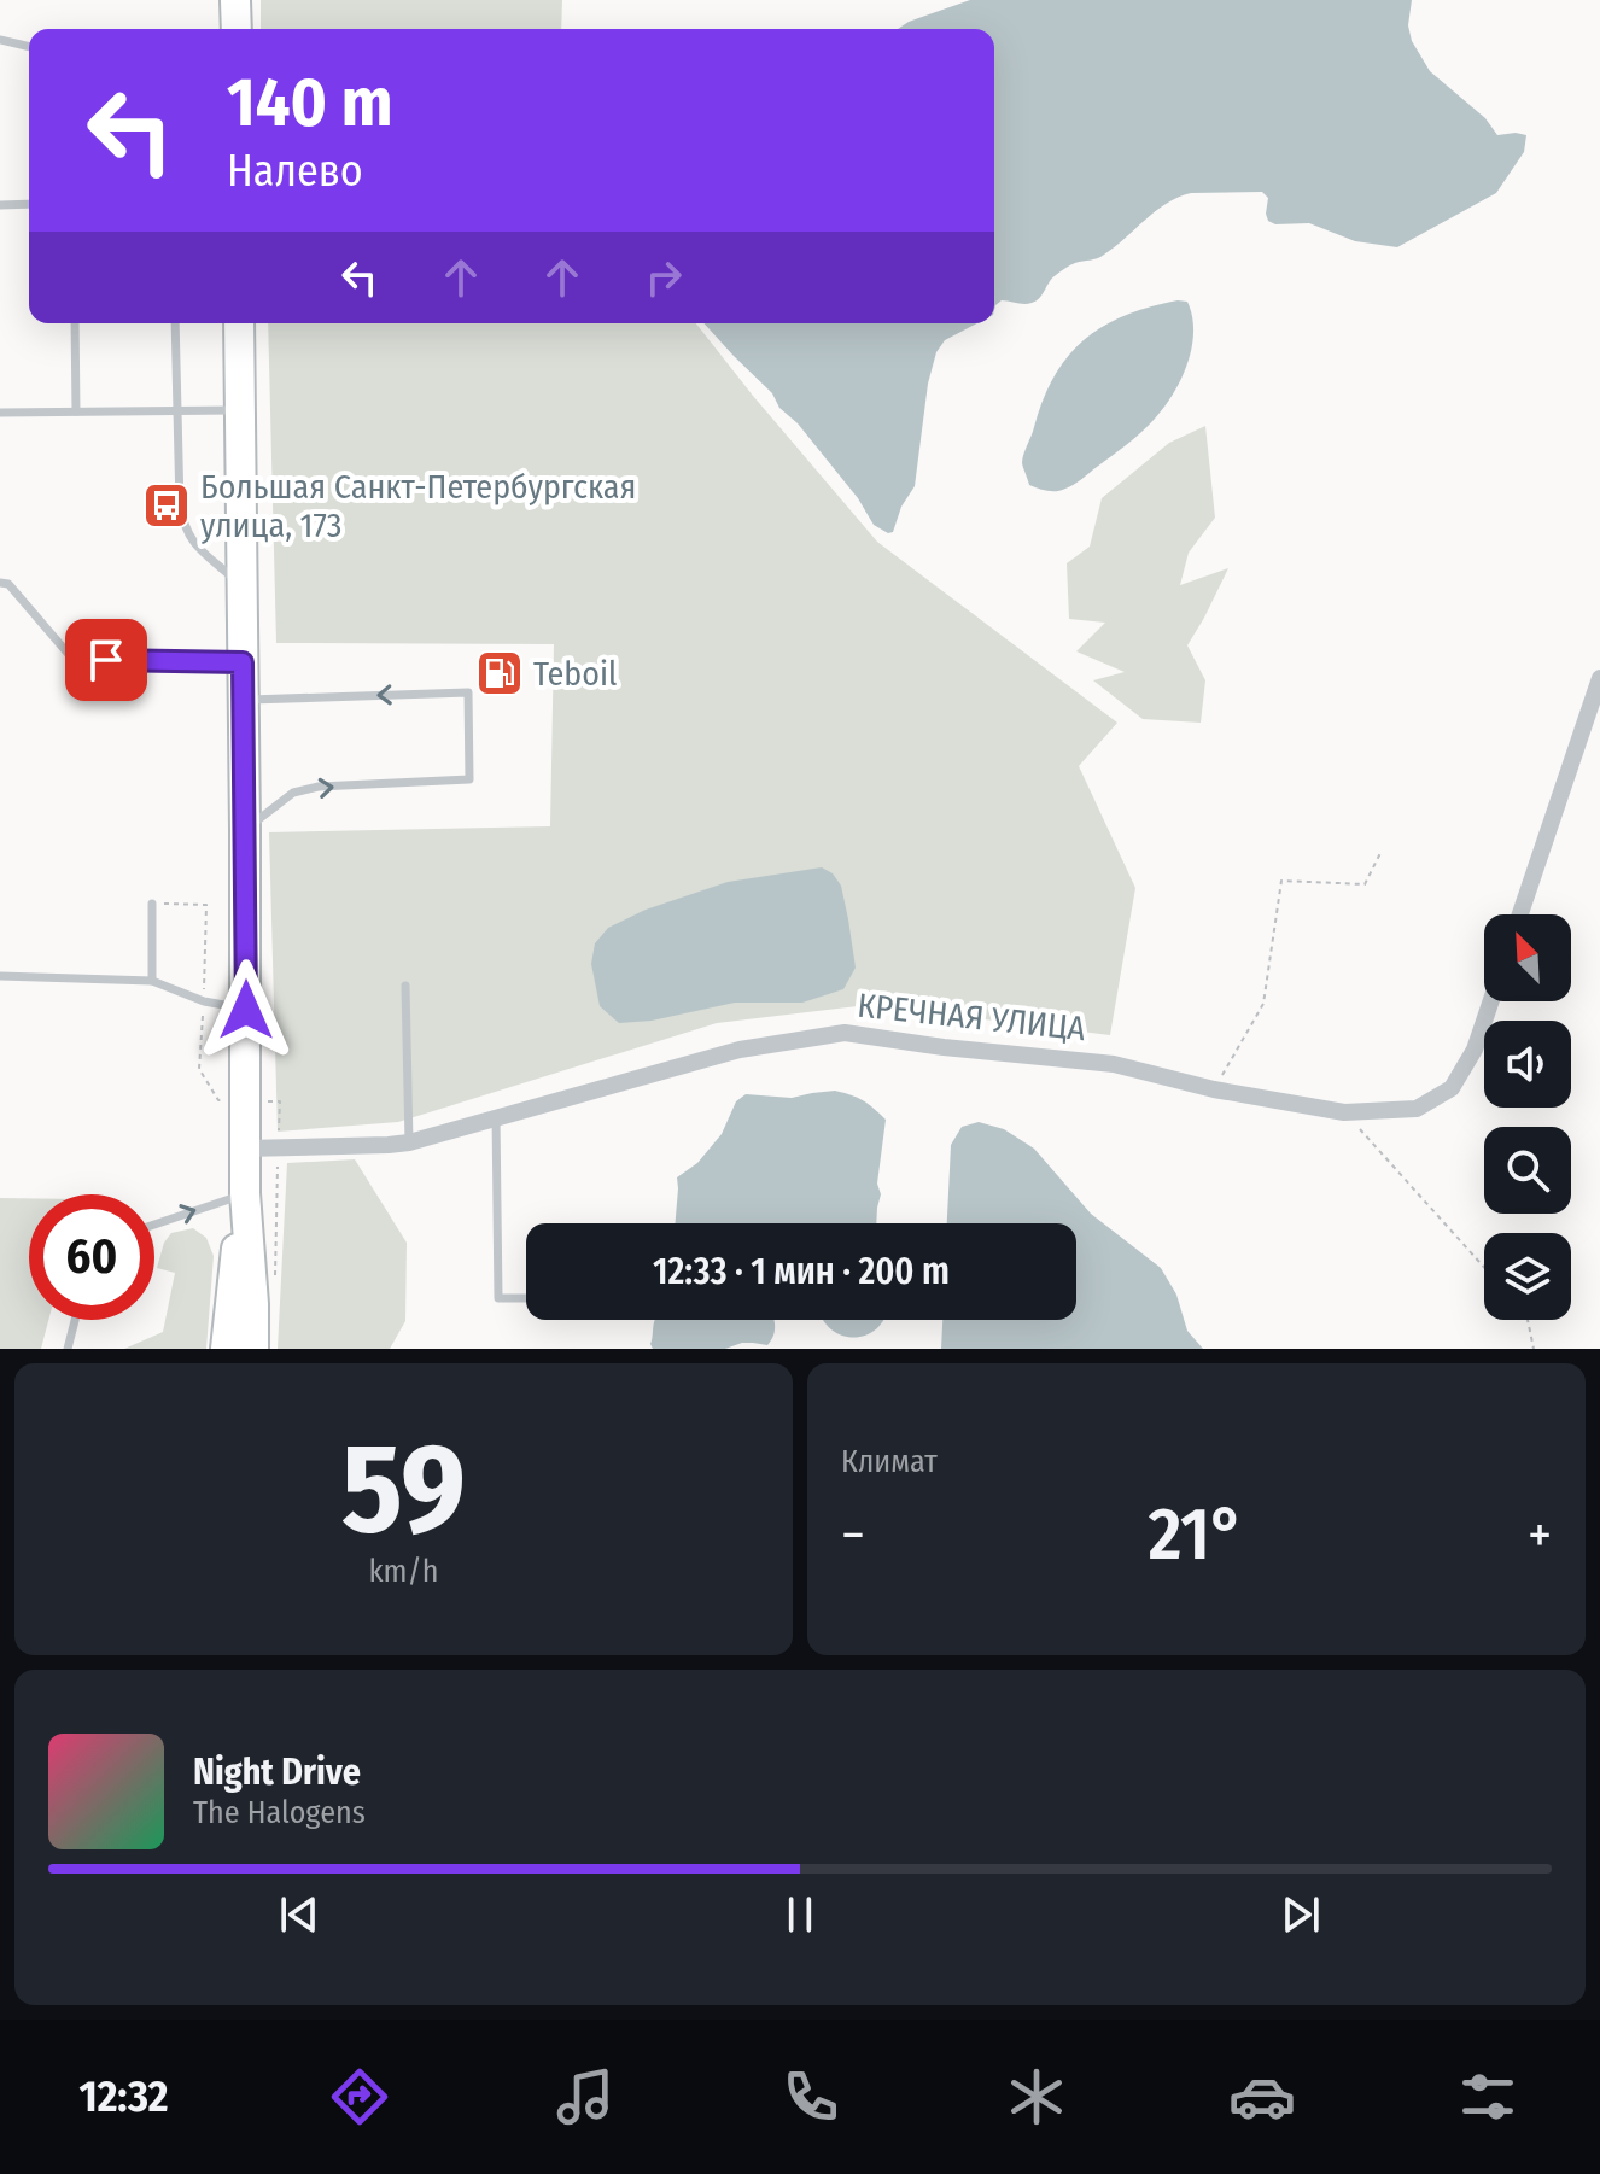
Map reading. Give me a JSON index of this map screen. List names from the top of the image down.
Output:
{
  "streets": {
    "street": ["КРЕЧНАЯ УЛИЦА"]
  },
  "places": {
    "bus stop": ["Большая Санкт-Петербургская улица, 173"],
    "fuel station": ["Teboil"]
  },
  "north": "top left",
  "page": {
    "turn": ["140 m", "Налево"],
    "limit": "60",
    "trip": "12:33 · 1 мин · 200 m",
    "tile": [
      ["59", "km/h"],
      "Климат"
    ],
    "heat": ["−", "21°", "+"],
    "song": ["Night Drive", "The Halogens"],
    "tabs": "12:32"
  }
}
